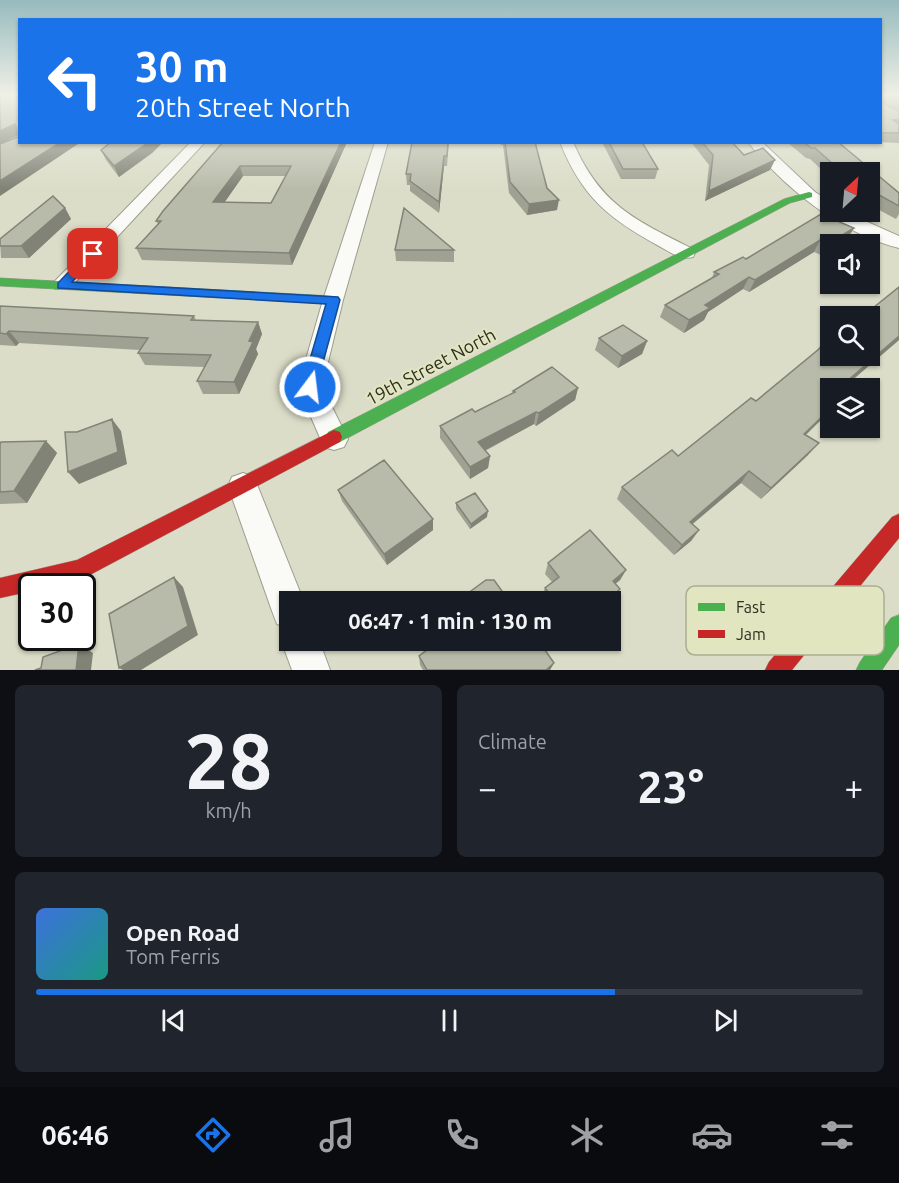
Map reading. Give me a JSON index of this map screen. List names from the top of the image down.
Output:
{
  "streets": {
    "street": ["19th Street North"]
  },
  "legend": ["Fast", "Jam"],
  "north": "top right",
  "page": {
    "turn": ["30 m", "20th Street North"],
    "limit": "30",
    "trip": "06:47 · 1 min · 130 m",
    "tile": [
      ["28", "km/h"],
      "Climate"
    ],
    "heat": ["−", "23°", "+"],
    "song": ["Open Road", "Tom Ferris"],
    "tabs": "06:46"
  }
}
